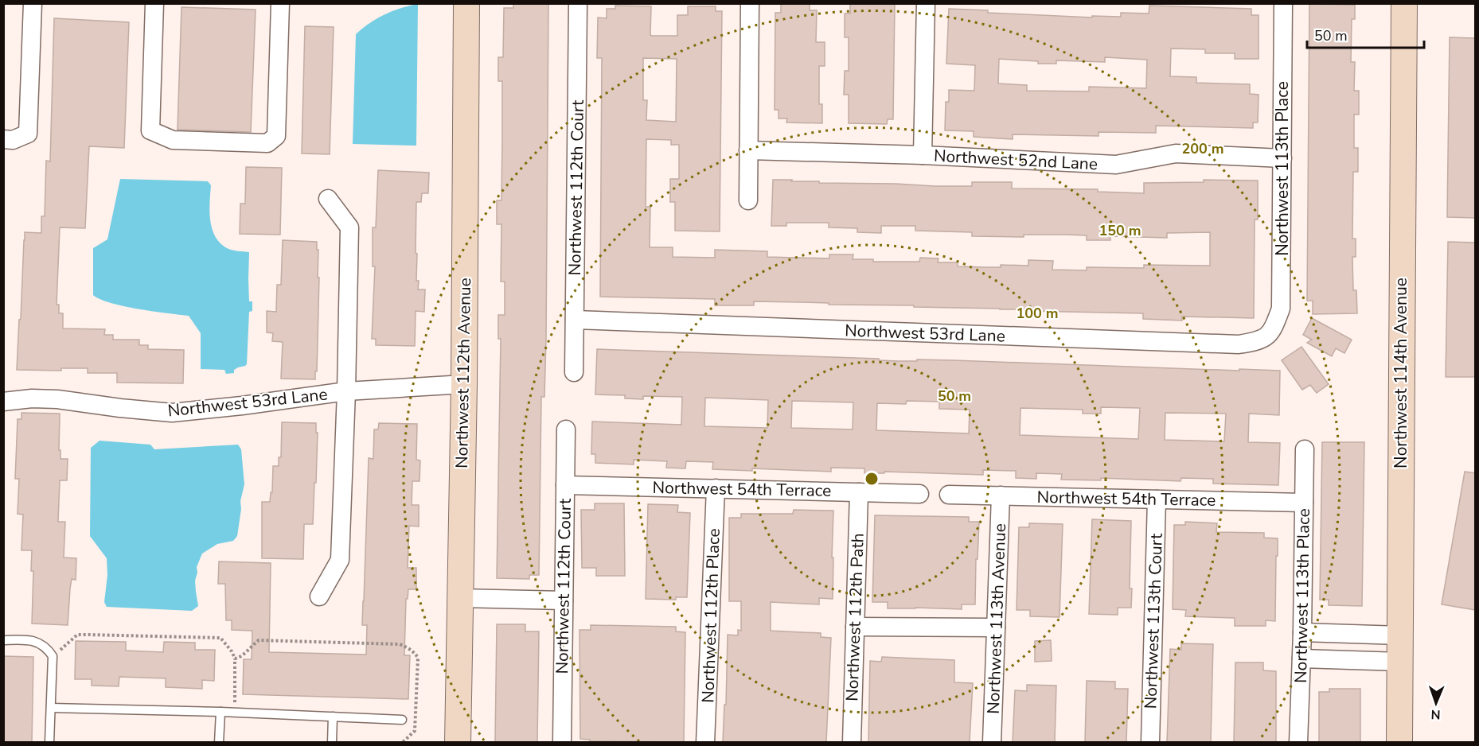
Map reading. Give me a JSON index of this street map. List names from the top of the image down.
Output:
{
  "streets": {
    "street": [
      "Northwest 52nd Lane",
      "Northwest 113th Place",
      "Northwest 112th Court",
      "Northwest 53rd Lane",
      "Northwest 112th Avenue",
      "Northwest 114th Avenue",
      "Northwest 54th Terrace",
      "Northwest 112th Place",
      "Northwest 112th Path",
      "Northwest 113th Avenue",
      "Northwest 113th Court"
    ]
  },
  "crossings": [
    ["Northwest 52nd Lane", "Northwest 113th Place"],
    ["Northwest 113th Place", "Northwest 53rd Lane"],
    ["Northwest 113th Place", "Northwest 54th Terrace"],
    ["Northwest 112th Court", "Northwest 53rd Lane"],
    ["Northwest 112th Court", "Northwest 54th Terrace"],
    ["Northwest 53rd Lane", "Northwest 112th Avenue"],
    ["Northwest 54th Terrace", "Northwest 112th Place"],
    ["Northwest 54th Terrace", "Northwest 112th Path"],
    ["Northwest 54th Terrace", "Northwest 113th Avenue"],
    ["Northwest 54th Terrace", "Northwest 113th Court"]
  ],
  "scale_bar": "50 m",
  "north": "bottom",
  "rings": [
    "200 m",
    "150 m",
    "100 m",
    "50 m"
  ]
}
